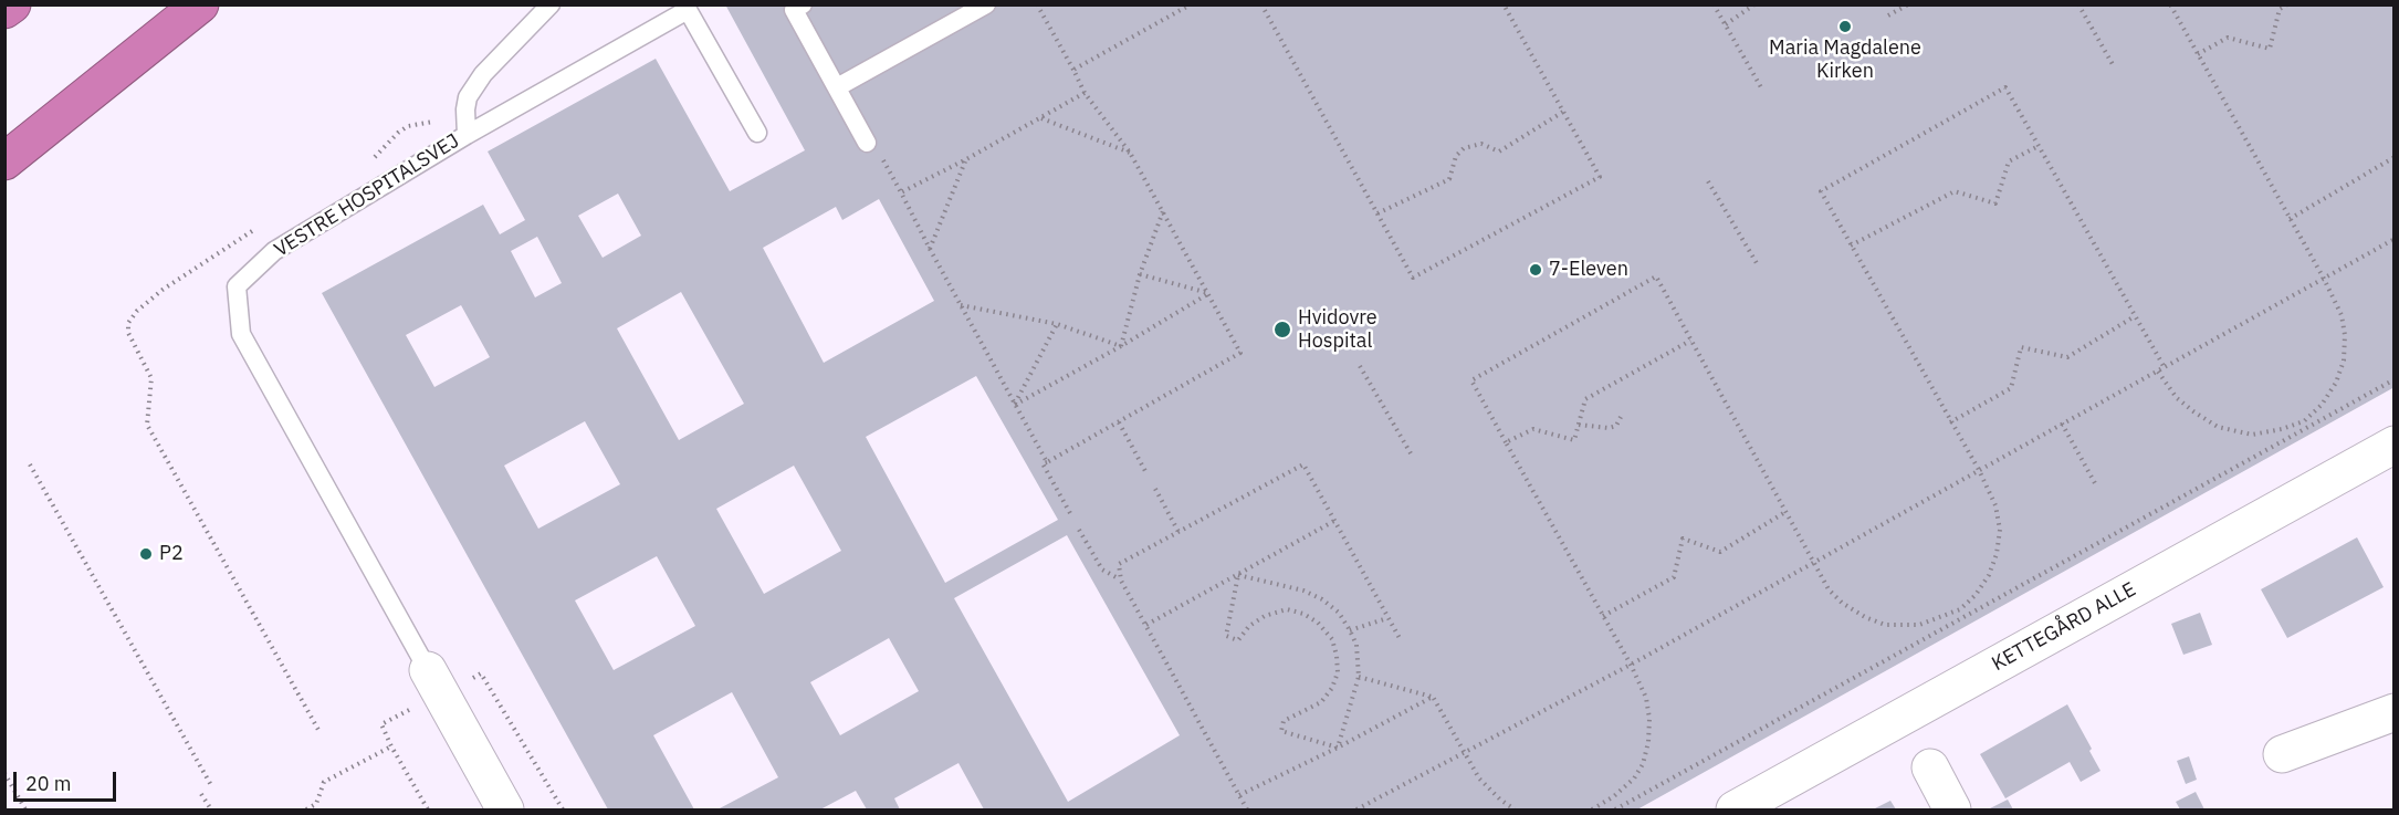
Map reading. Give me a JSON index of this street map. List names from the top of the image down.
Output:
{
  "streets": {
    "street": ["VESTRE HOSPITALSVEJ", "KETTEGÅRD ALLE"]
  },
  "places": [
    "Maria Magdalene Kirken",
    "7-Eleven",
    "Hvidovre Hospital",
    "P2"
  ],
  "scale_bar": "20 m"
}
